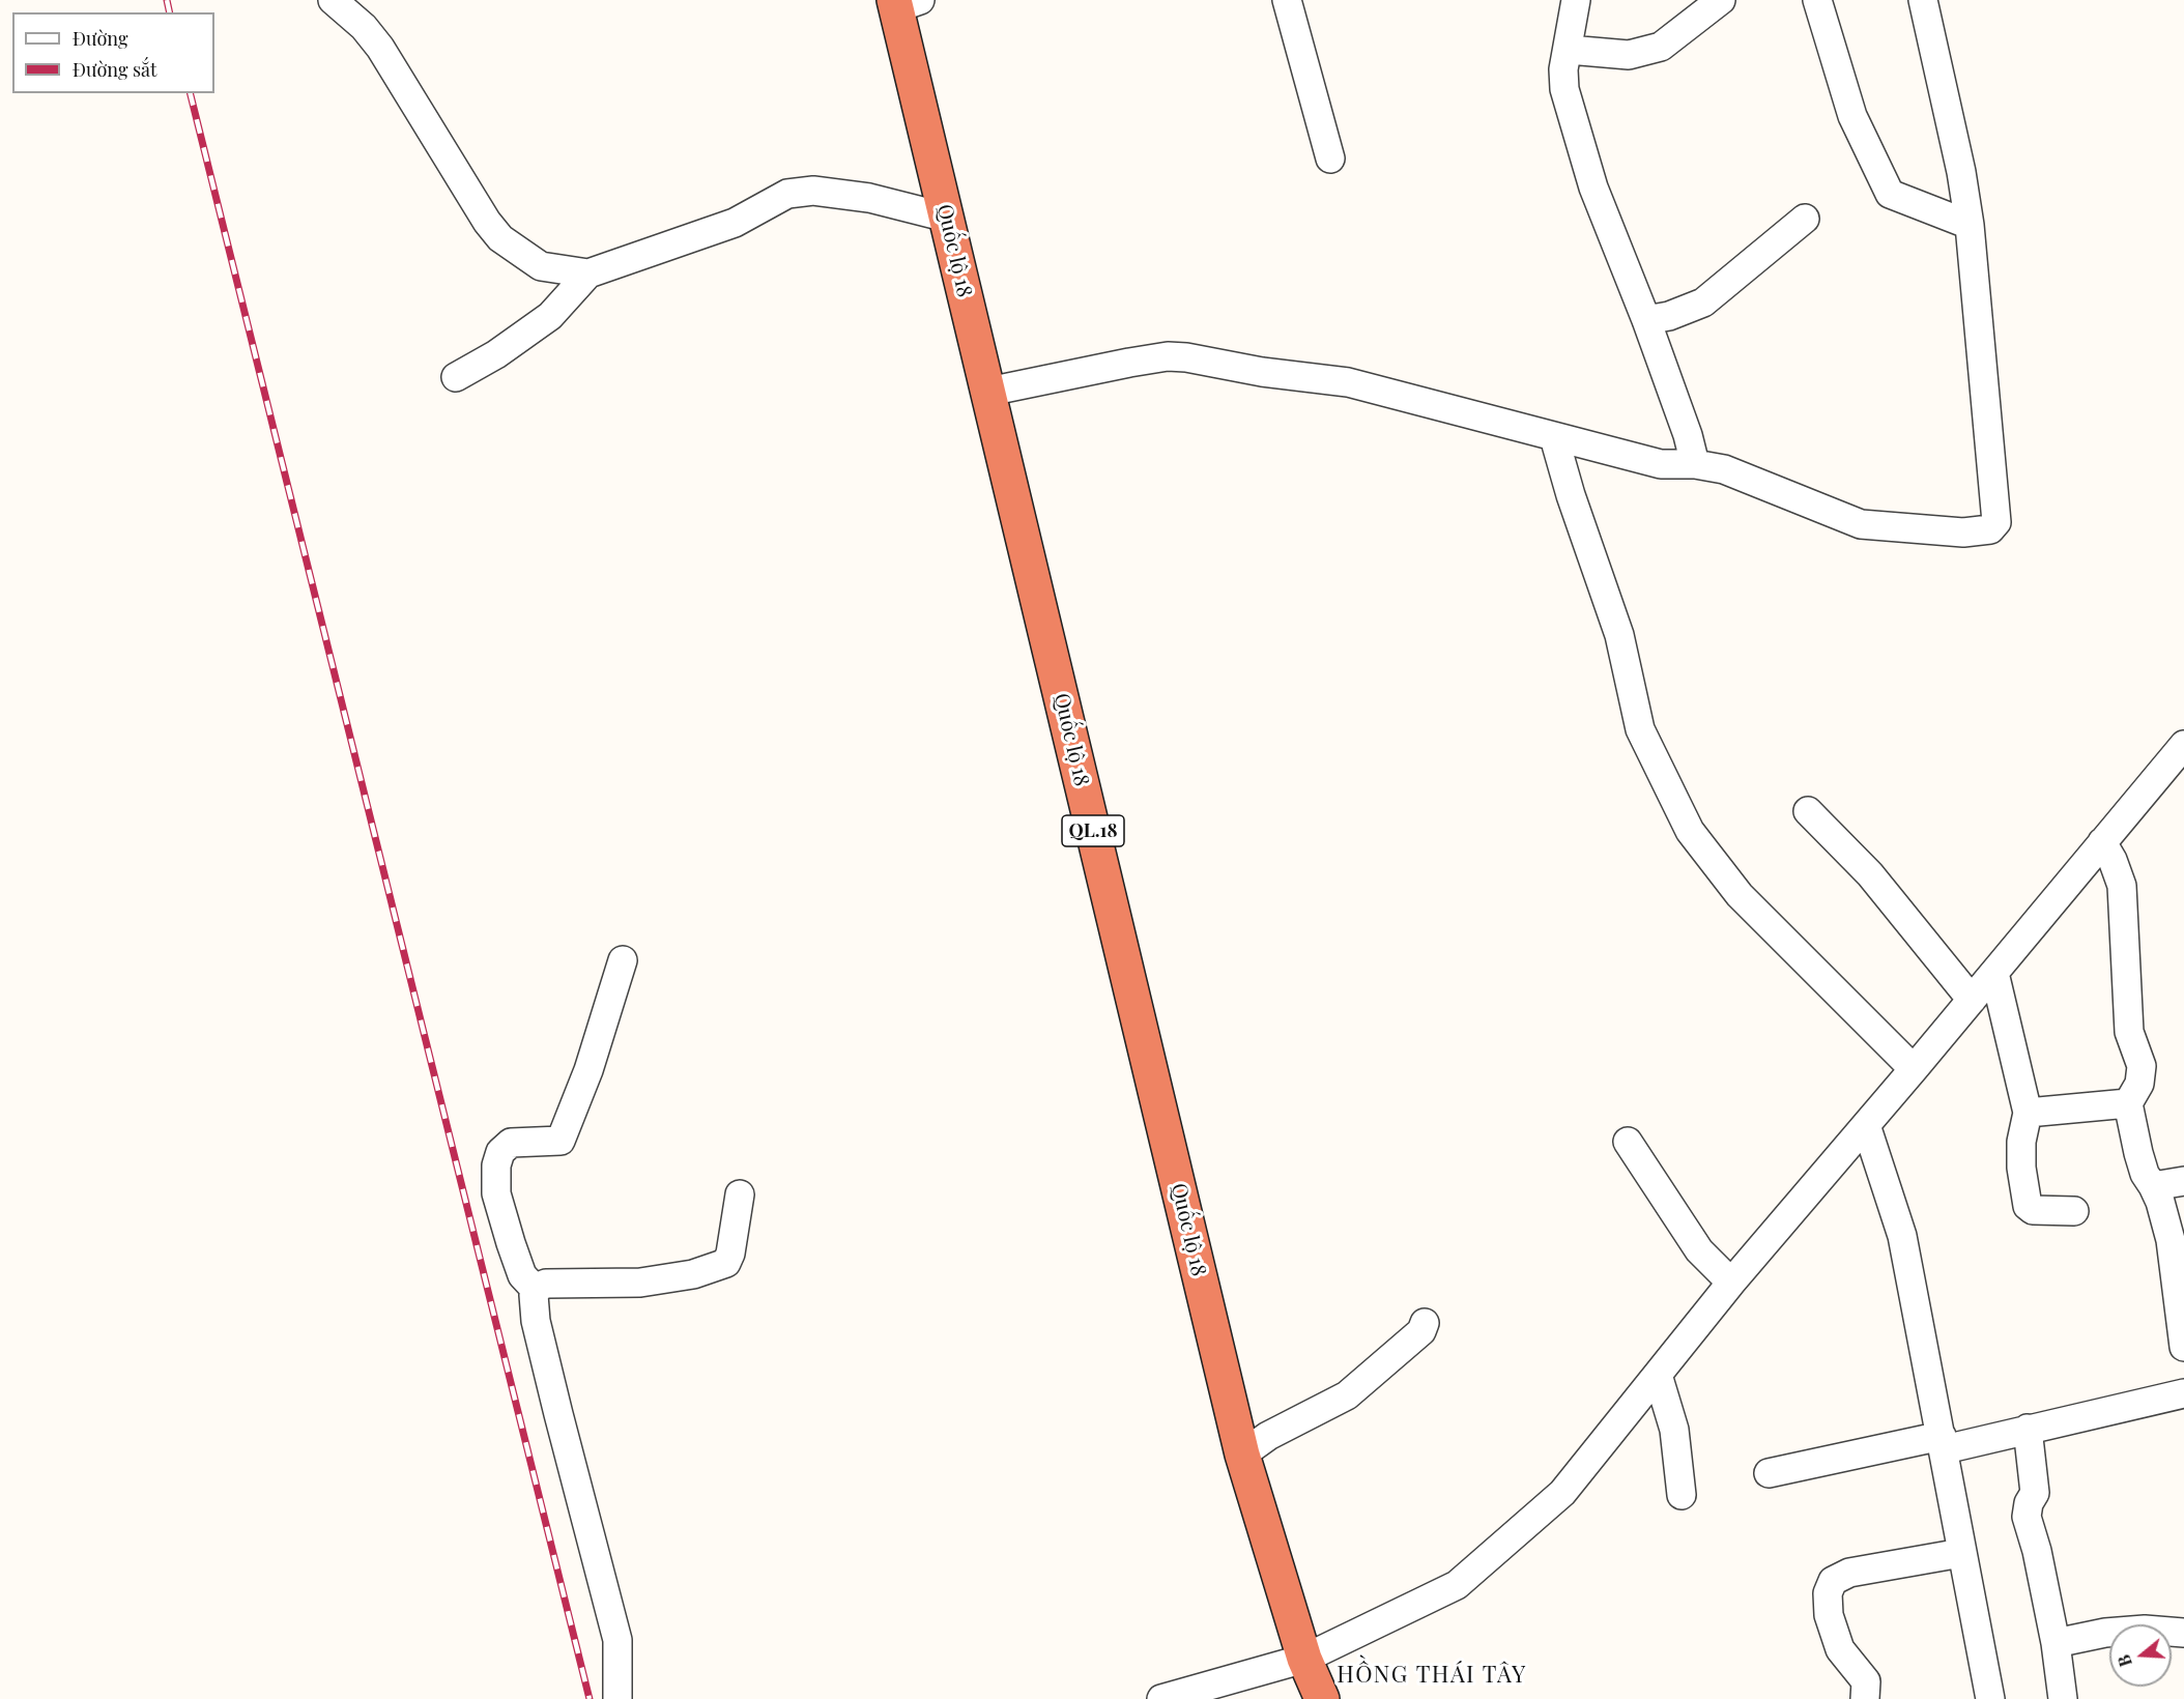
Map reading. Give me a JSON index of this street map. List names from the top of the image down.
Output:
{
  "streets": {
    "highway": ["Quốc lộ 18", "QL.18"]
  },
  "crossings": [
    ["Quốc lộ 18", "QL.18"]
  ],
  "districts": ["HỒNG THÁI TÂY"],
  "legend": ["Đường", "Đường sắt"],
  "north": "left"
}
